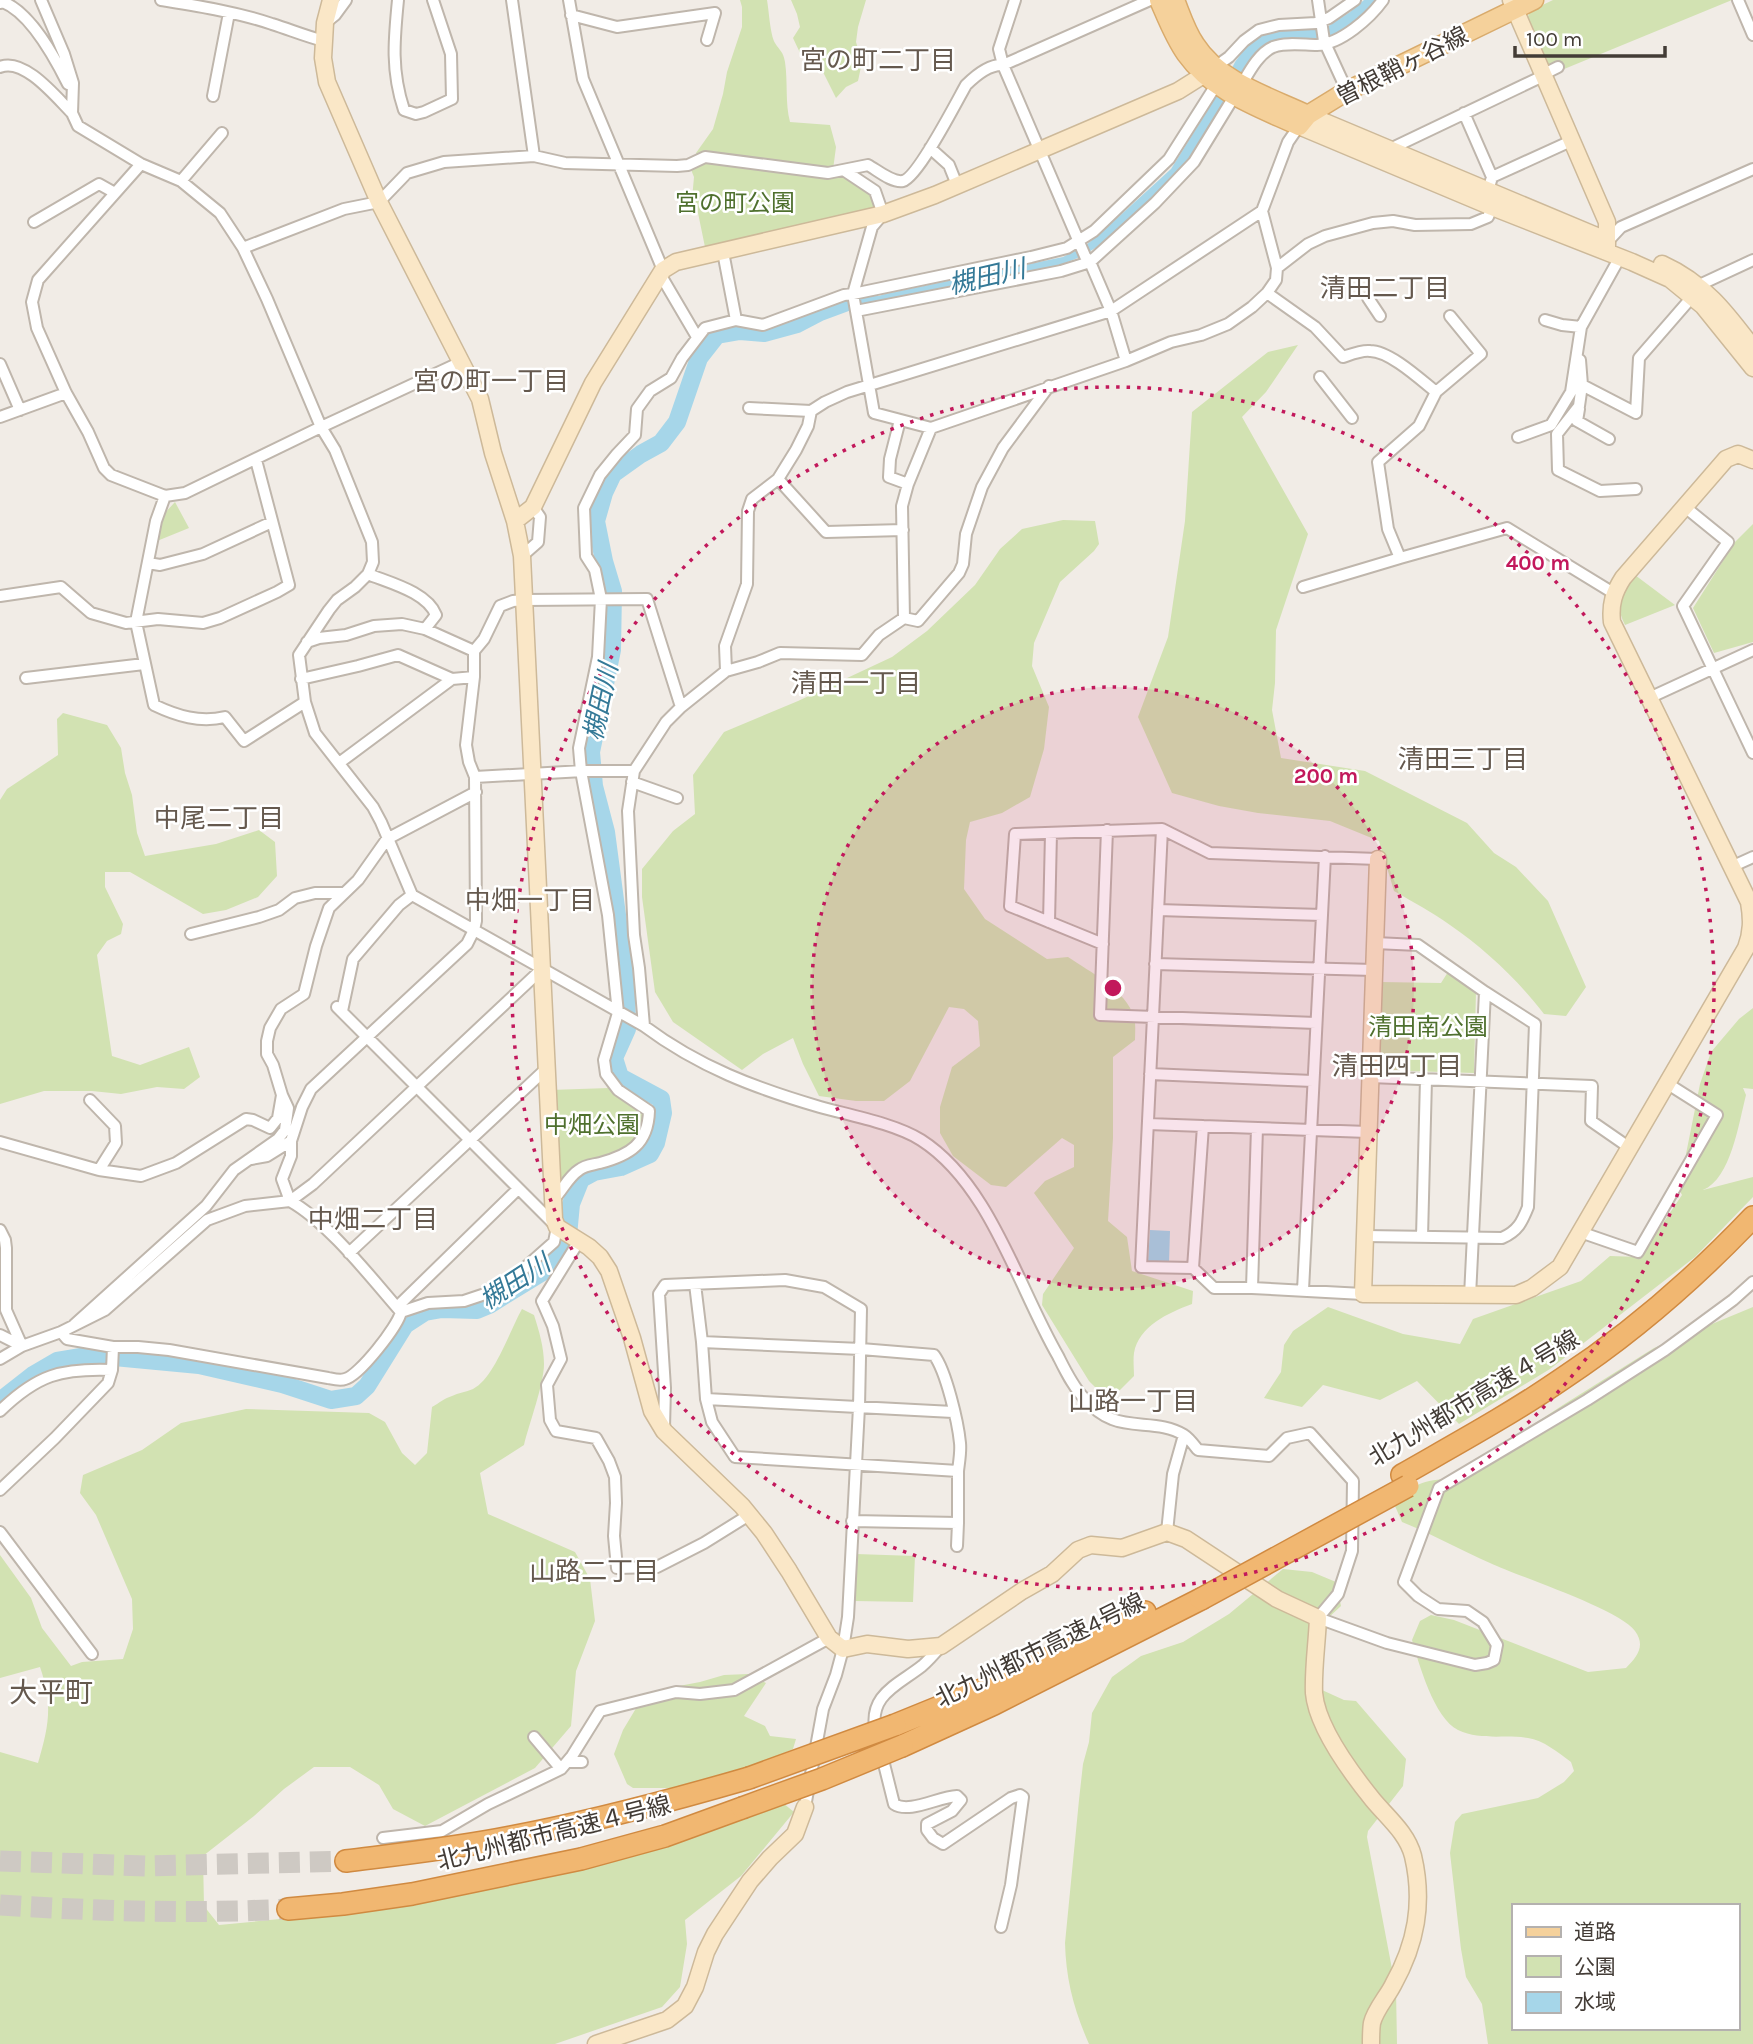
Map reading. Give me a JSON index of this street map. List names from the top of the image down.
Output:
{
  "streets": {
    "highway": ["北九州都市高速４号線", "北九州都市高速4号線"],
    "main road": ["曽根鞘ヶ谷線"]
  },
  "crossings": [
    ["北九州都市高速４号線", "北九州都市高速4号線"]
  ],
  "districts": [
    "宮の町二丁目",
    "清田二丁目",
    "宮の町一丁目",
    "清田一丁目",
    "清田三丁目",
    "中尾二丁目",
    "中畑一丁目",
    "清田四丁目",
    "中畑二丁目",
    "山路一丁目",
    "山路二丁目",
    "大平町"
  ],
  "water": ["槻田川"],
  "parks": ["宮の町公園", "清田南公園", "中畑公園"],
  "legend": ["道路", "公園", "水域"],
  "scale_bar": "100 m",
  "rings": ["400 m", "200 m"]
}
